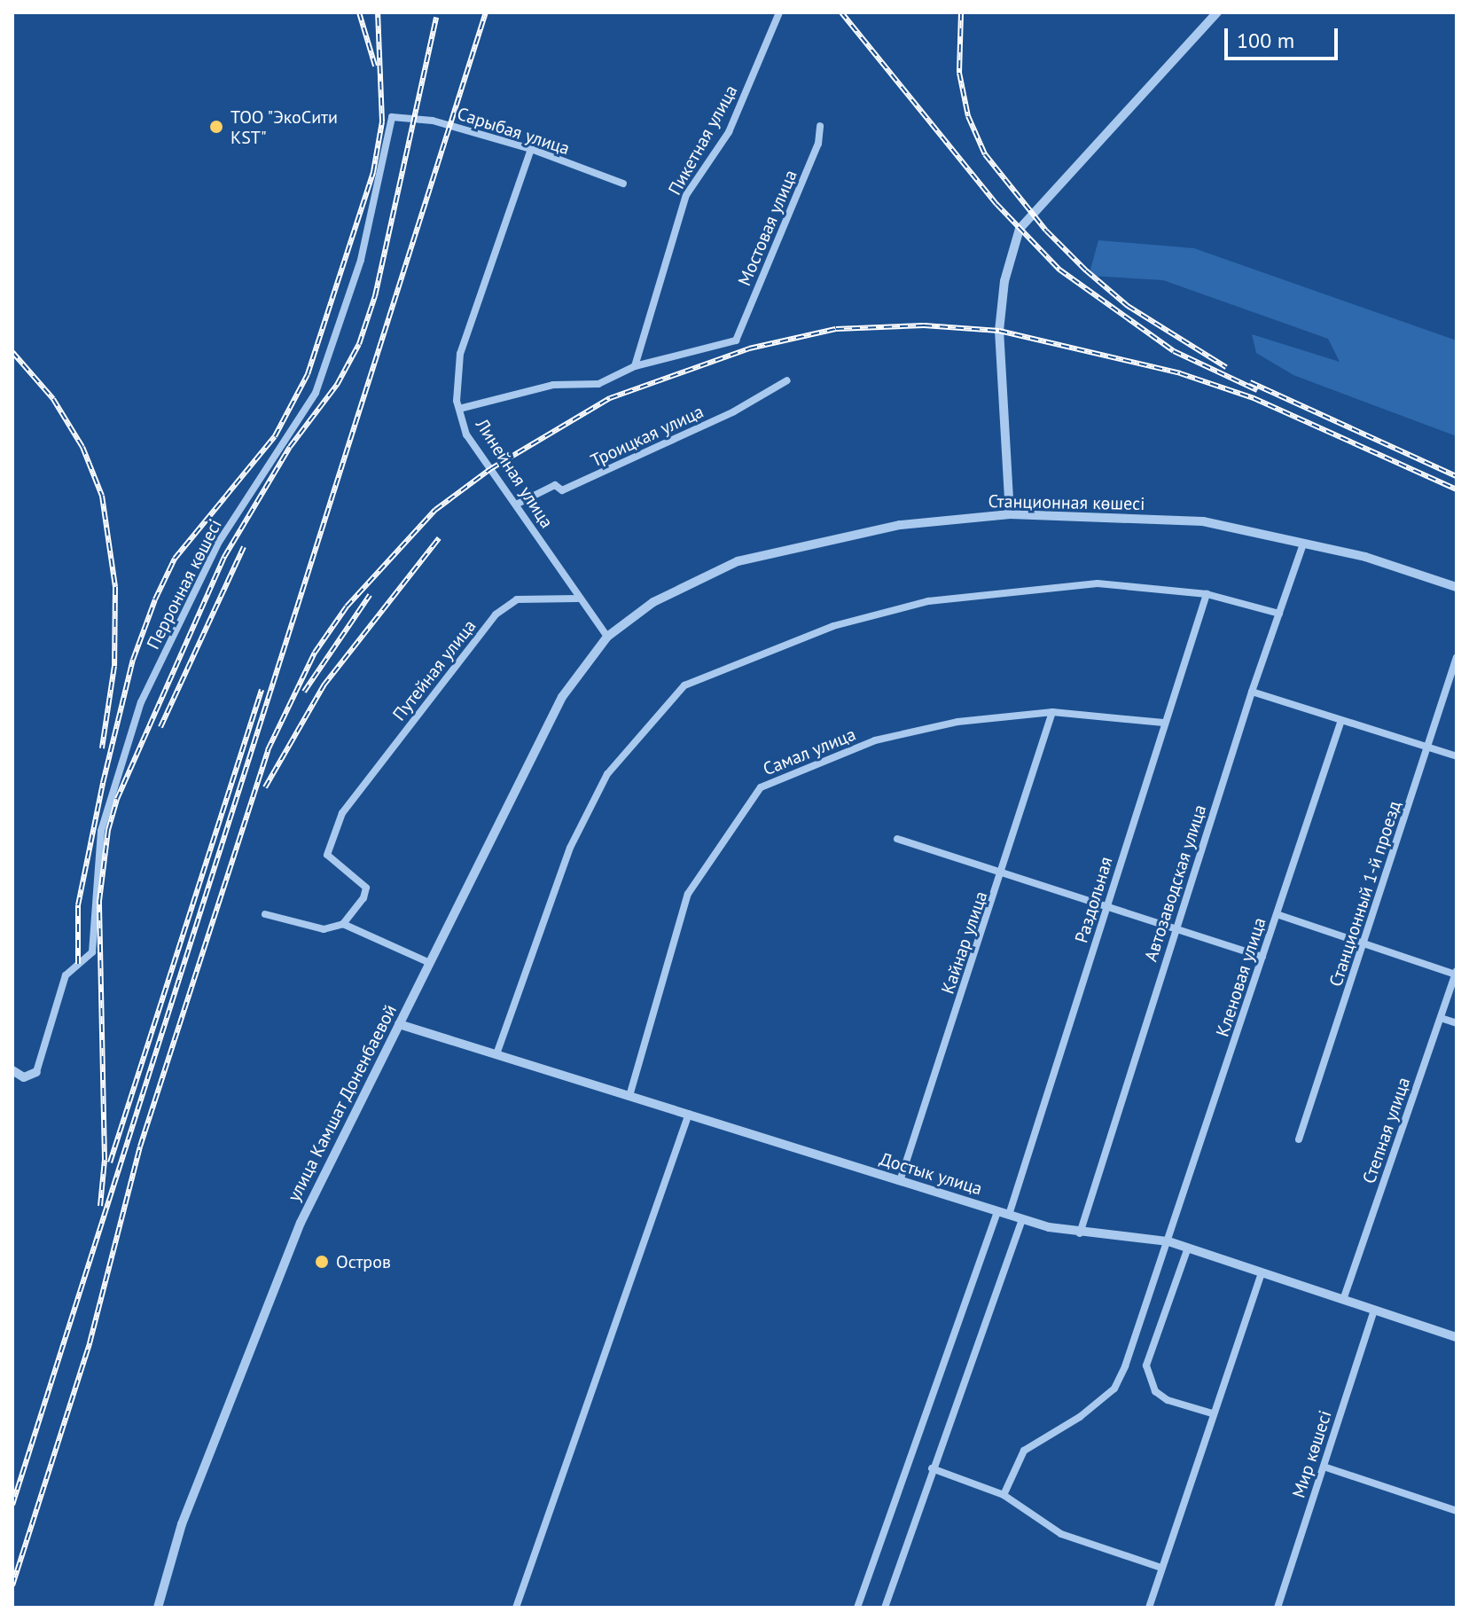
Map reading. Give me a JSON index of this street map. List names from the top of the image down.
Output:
{
  "streets": {
    "street": [
      "Сарыбая улица",
      "Пикетная улица",
      "Мостовая улица",
      "Троицкая улица",
      "Линейная улица",
      "Станционная көшесі",
      "Перронная көшесі",
      "Путейная улица",
      "Самал улица",
      "Автозаводская улица",
      "Станционный 1-й проезд",
      "Раздольная",
      "Кайнар улица",
      "Кленовая улица",
      "улица Камшат Доненбаевой",
      "Степная улица",
      "Достык улица",
      "Мир көшесі"
    ]
  },
  "crossings": [
    ["Сарыбая улица", "Линейная улица"],
    ["Сарыбая улица", "Перронная көшесі"],
    ["Пикетная улица", "Мостовая улица"],
    ["Троицкая улица", "Линейная улица"],
    ["Линейная улица", "Станционная көшесі"],
    ["Линейная улица", "Путейная улица"],
    ["Линейная улица", "улица Камшат Доненбаевой"],
    ["Станционная көшесі", "Автозаводская улица"],
    ["Станционная көшесі", "улица Камшат Доненбаевой"],
    ["Самал улица", "Раздольная"],
    ["Самал улица", "Кайнар улица"],
    ["Самал улица", "Достык улица"],
    ["Автозаводская улица", "Достык улица"],
    ["Раздольная", "Достык улица"],
    ["Кайнар улица", "Достык улица"],
    ["Кленовая улица", "Достык улица"],
    ["улица Камшат Доненбаевой", "Достык улица"],
    ["Степная улица", "Достык улица"],
    ["Достык улица", "Мир көшесі"]
  ],
  "places": ["ТОО \"ЭкоСити KST\"", "Остров"],
  "scale_bar": "100 m"
}
